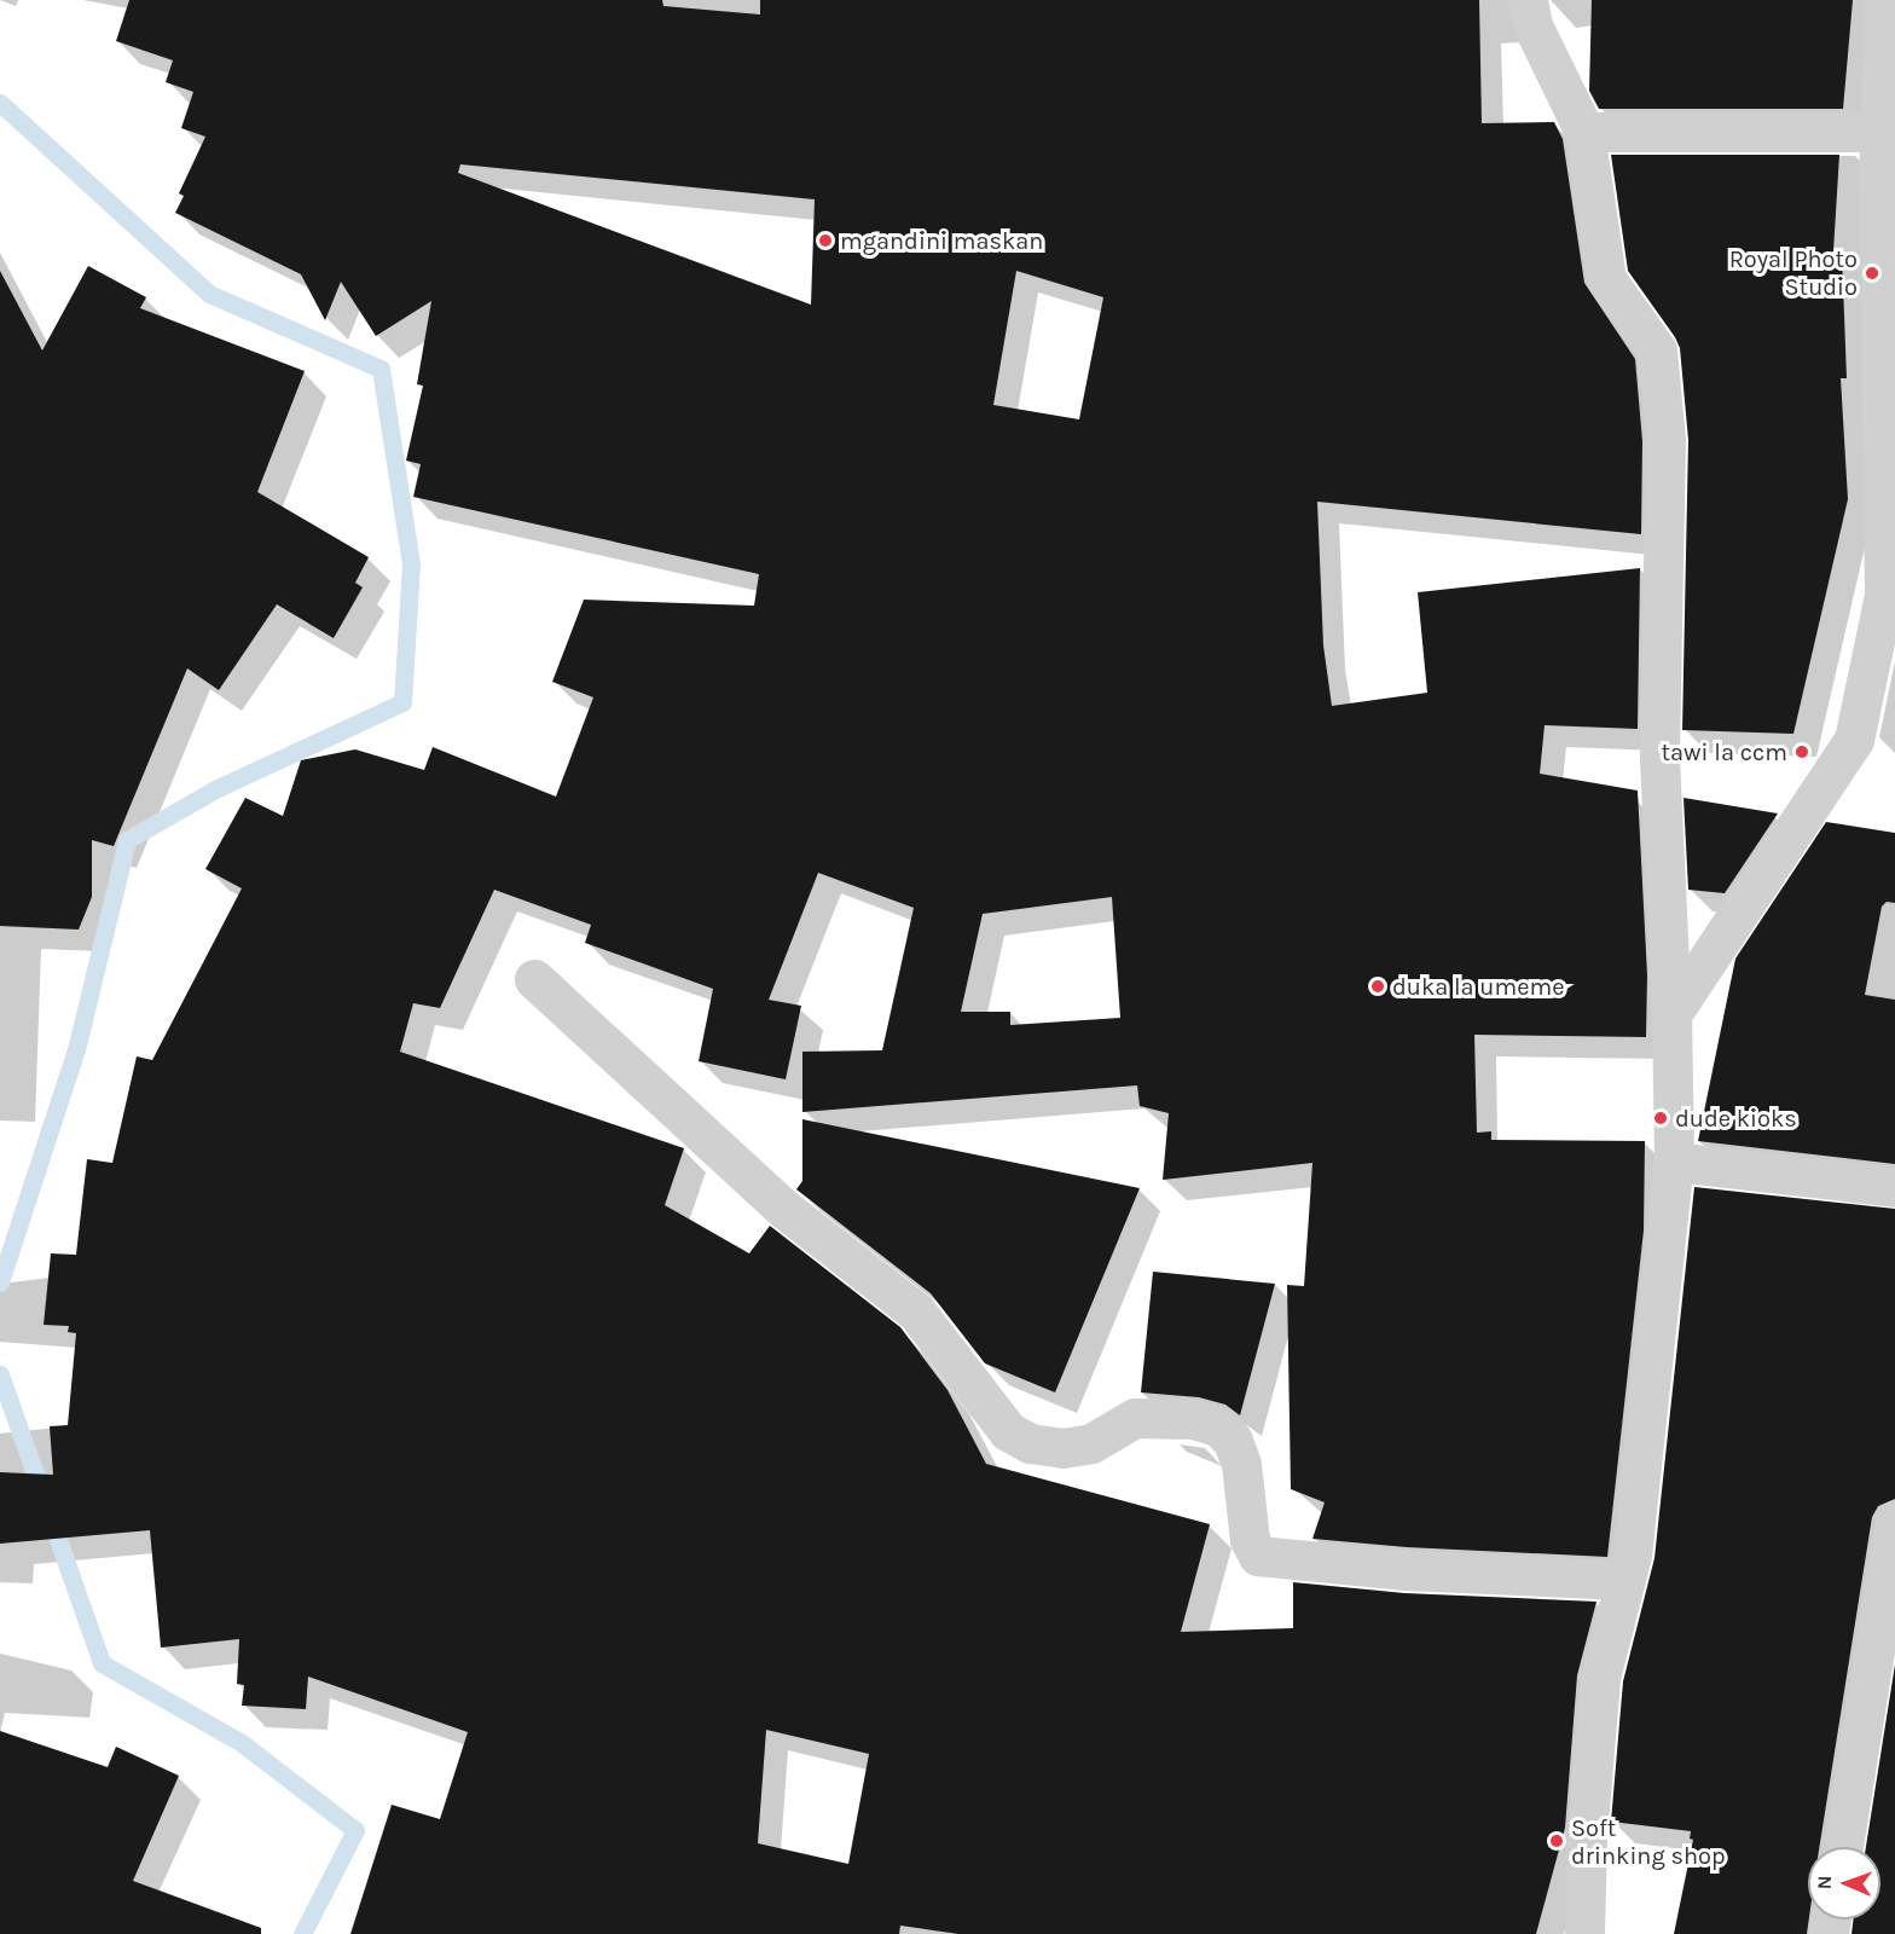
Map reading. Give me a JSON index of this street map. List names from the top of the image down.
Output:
{
  "places": [
    "mgandini maskan",
    "Royal Photo Studio",
    "tawi la ccm",
    "duka la umeme",
    "dude kioks",
    "Soft drinking shop"
  ],
  "north": "left"
}
